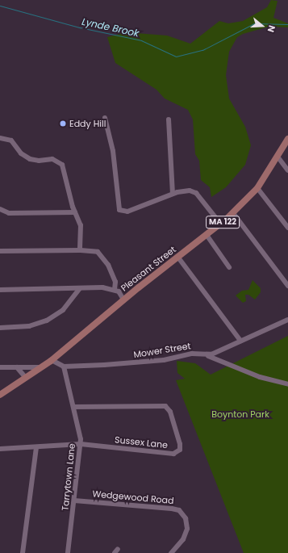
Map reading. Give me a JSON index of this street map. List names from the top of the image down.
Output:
{
  "streets": {
    "main road": ["MA 122", "Pleasant Street"],
    "street": [
      "Mower Street",
      "Sussex Lane",
      "Tarrytown Lane",
      "Wedgewood Road"
    ]
  },
  "crossings": [
    ["Mower Street", "Tarrytown Lane"],
    ["Sussex Lane", "Tarrytown Lane"],
    ["Tarrytown Lane", "Wedgewood Road"]
  ],
  "water": ["Lynde Brook"],
  "parks": ["Boynton Park"],
  "places": ["Eddy Hill"],
  "north": "right"
}
